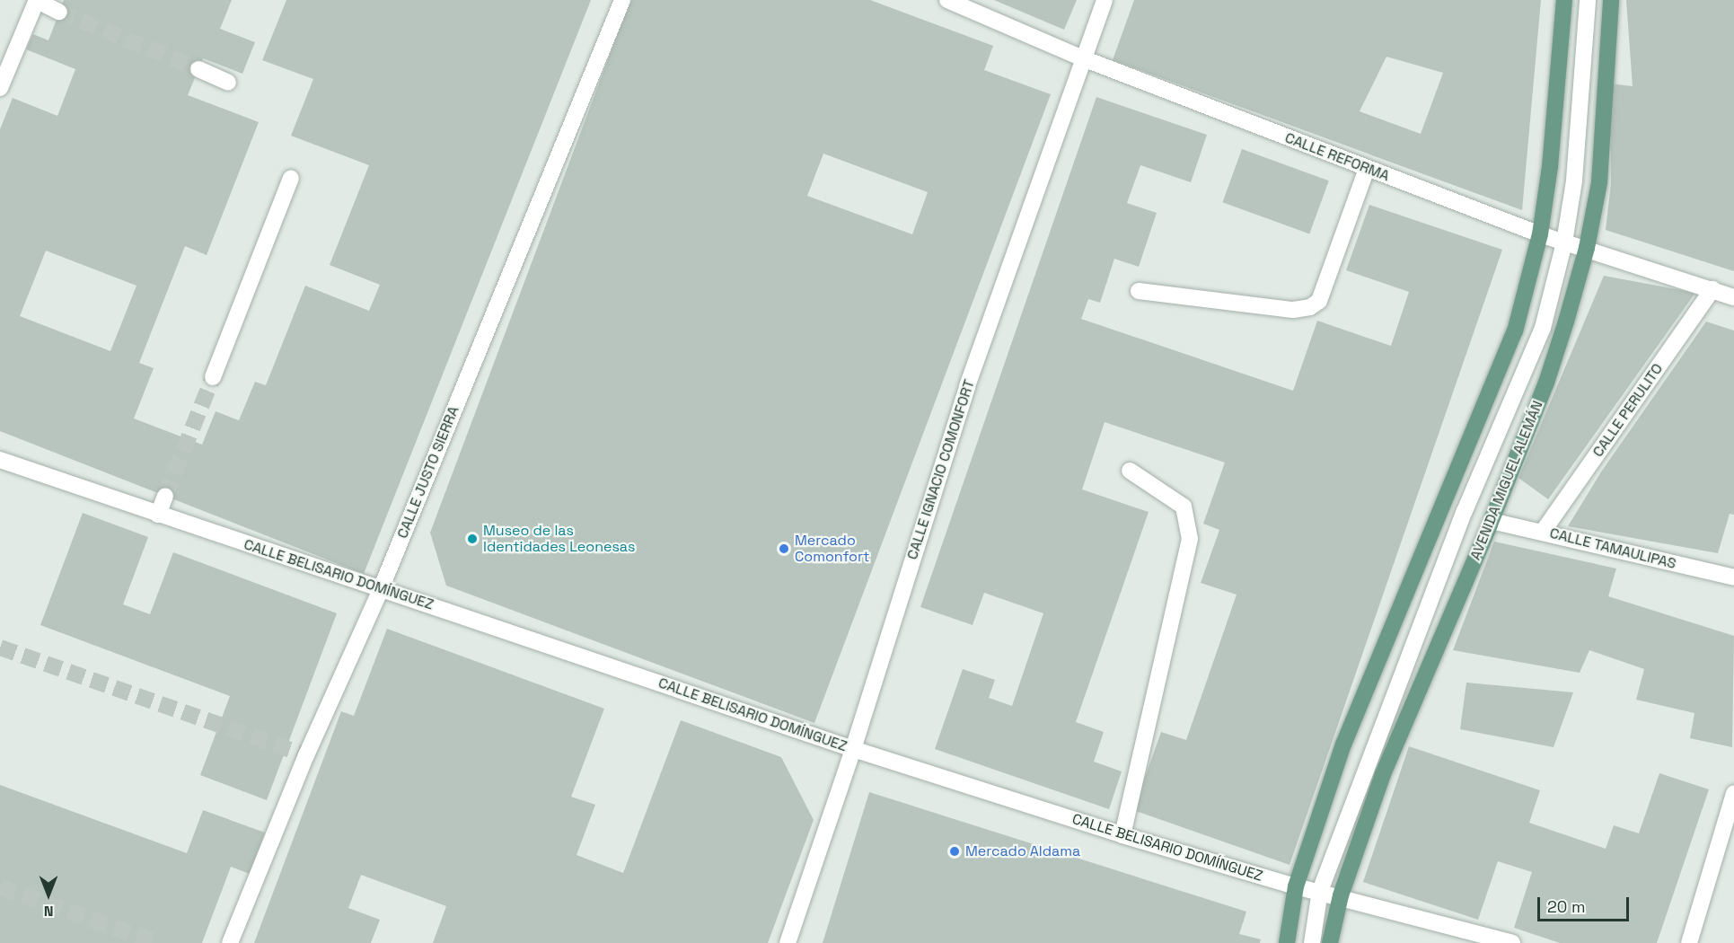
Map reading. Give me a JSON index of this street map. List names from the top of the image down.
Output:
{
  "streets": {
    "main road": ["AVENIDA MIGUEL ALEMÁN"],
    "street": [
      "CALLE REFORMA",
      "CALLE PERULITO",
      "CALLE IGNACIO COMONFORT",
      "CALLE JUSTO SIERRA",
      "CALLE TAMAULIPAS",
      "CALLE BELISARIO DOMÍNGUEZ"
    ]
  },
  "crossings": [
    ["CALLE REFORMA", "CALLE PERULITO"],
    ["CALLE REFORMA", "CALLE IGNACIO COMONFORT"],
    ["CALLE REFORMA", "AVENIDA MIGUEL ALEMÁN"],
    ["CALLE PERULITO", "CALLE TAMAULIPAS"],
    ["CALLE IGNACIO COMONFORT", "CALLE BELISARIO DOMÍNGUEZ"],
    ["CALLE JUSTO SIERRA", "CALLE BELISARIO DOMÍNGUEZ"],
    ["AVENIDA MIGUEL ALEMÁN", "CALLE TAMAULIPAS"],
    ["AVENIDA MIGUEL ALEMÁN", "CALLE BELISARIO DOMÍNGUEZ"]
  ],
  "places": ["Museo de las Identidades Leonesas", "Mercado Comonfort", "Mercado Aldama"],
  "scale_bar": "20 m",
  "north": "bottom"
}
